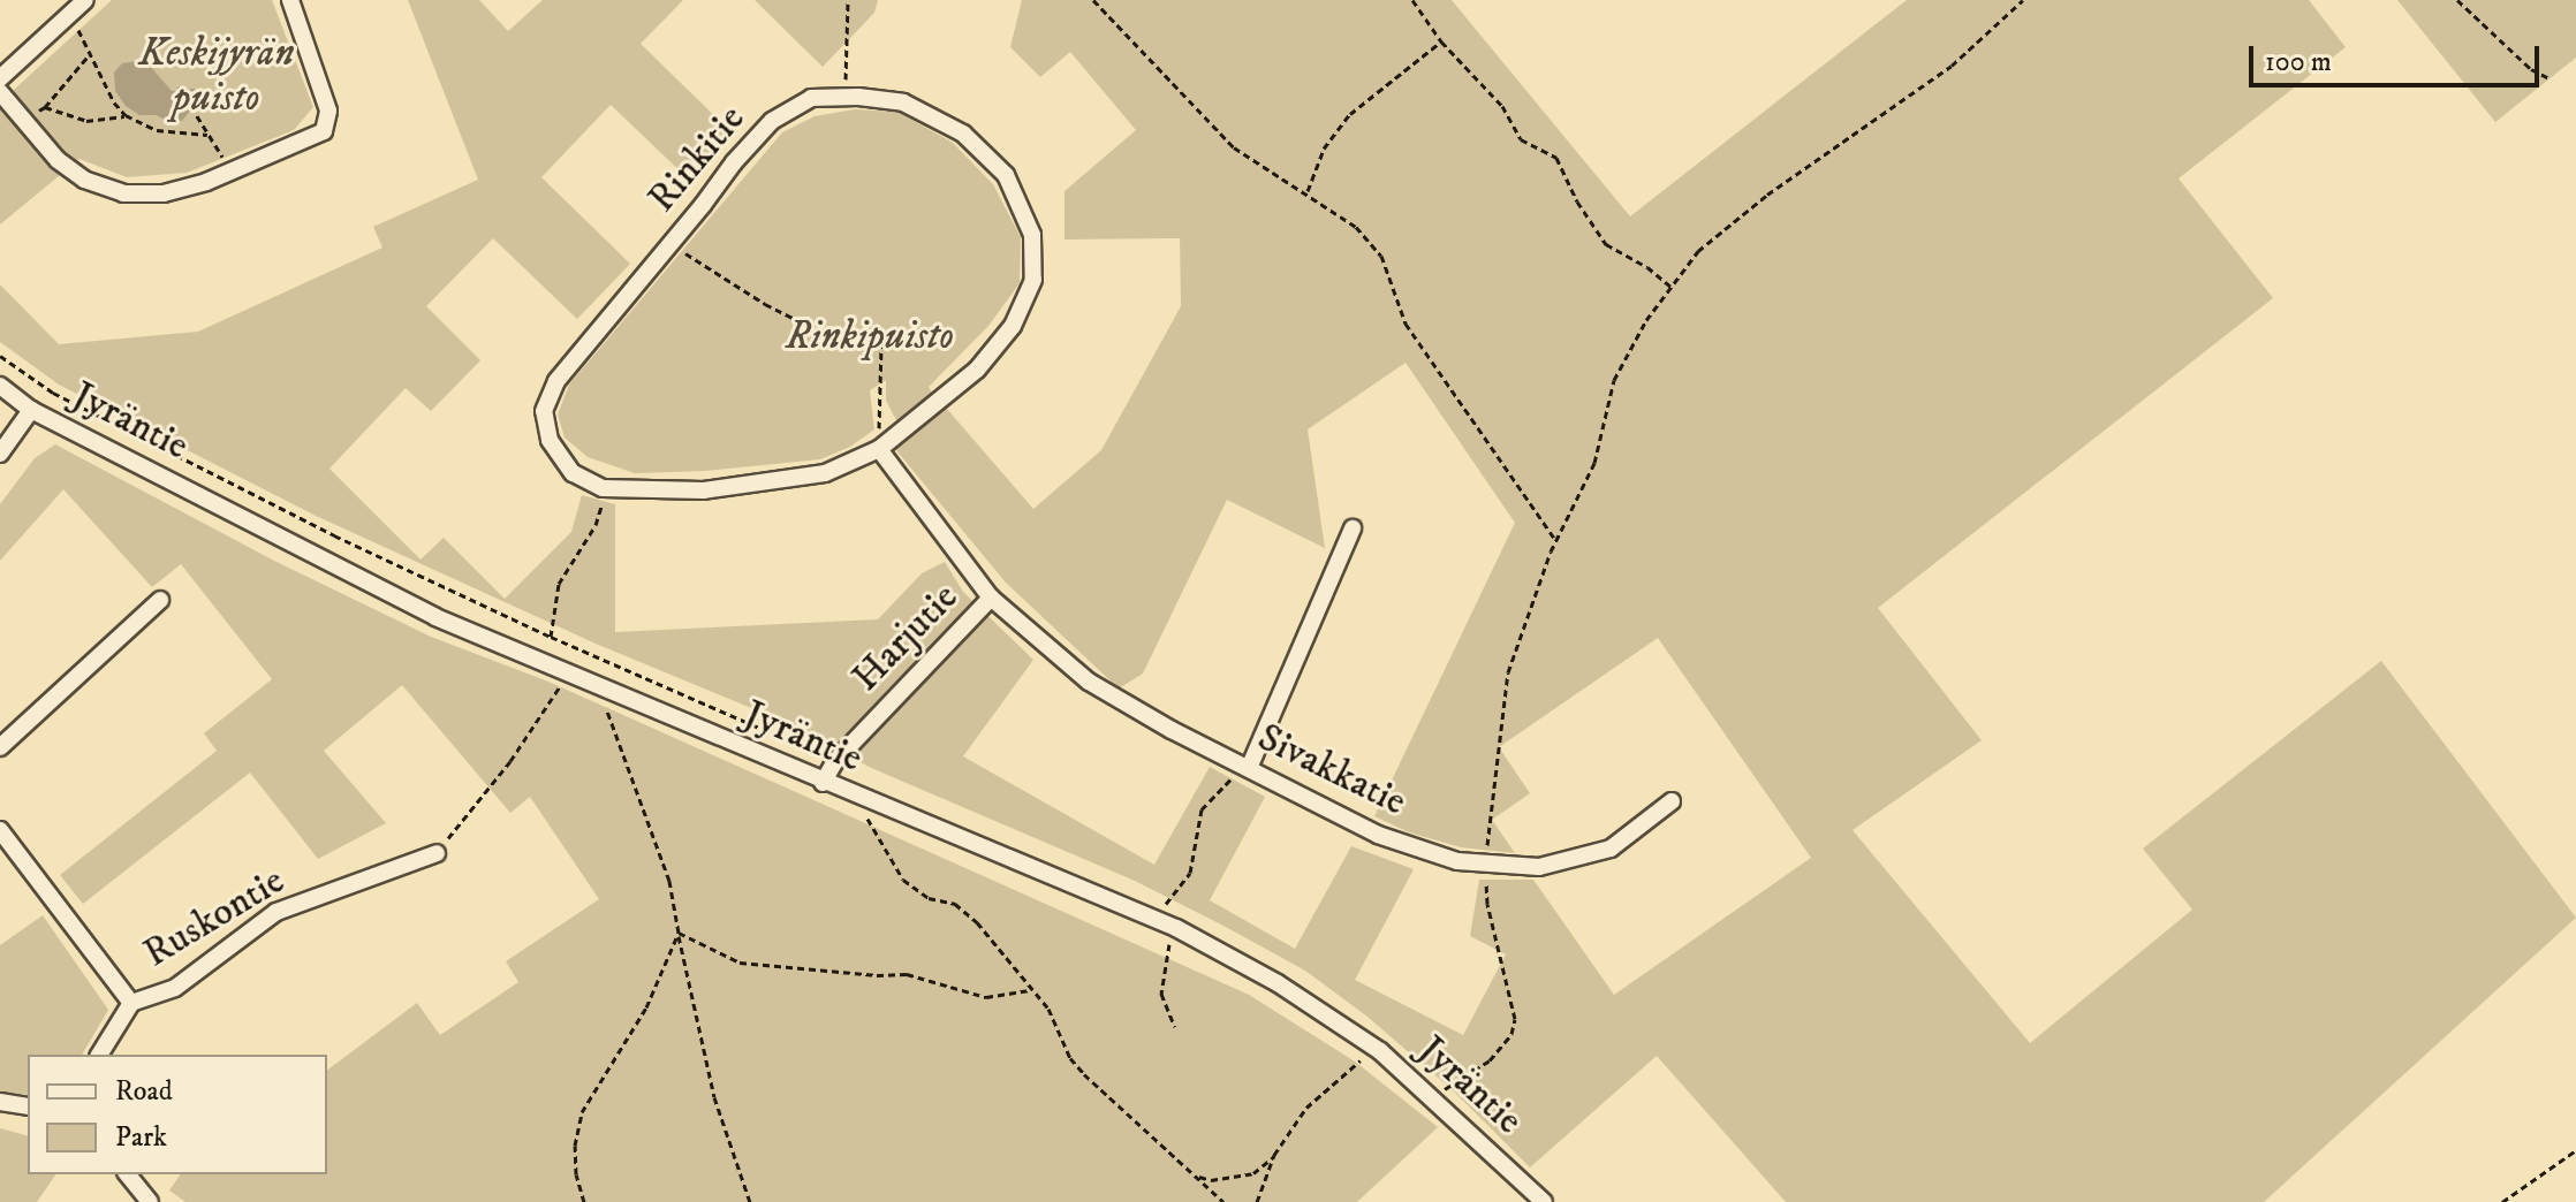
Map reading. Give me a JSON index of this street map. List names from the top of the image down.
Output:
{
  "streets": {
    "street": [
      "Rinkitie",
      "Jyräntie",
      "Harjutie",
      "Sivakkatie",
      "Ruskontie"
    ]
  },
  "crossings": [
    ["Rinkitie", "Harjutie"],
    ["Jyräntie", "Harjutie"],
    ["Harjutie", "Sivakkatie"]
  ],
  "parks": ["Keskijyrän puisto", "Rinkipuisto"],
  "legend": ["Road", "Park"],
  "scale_bar": "100 m"
}
